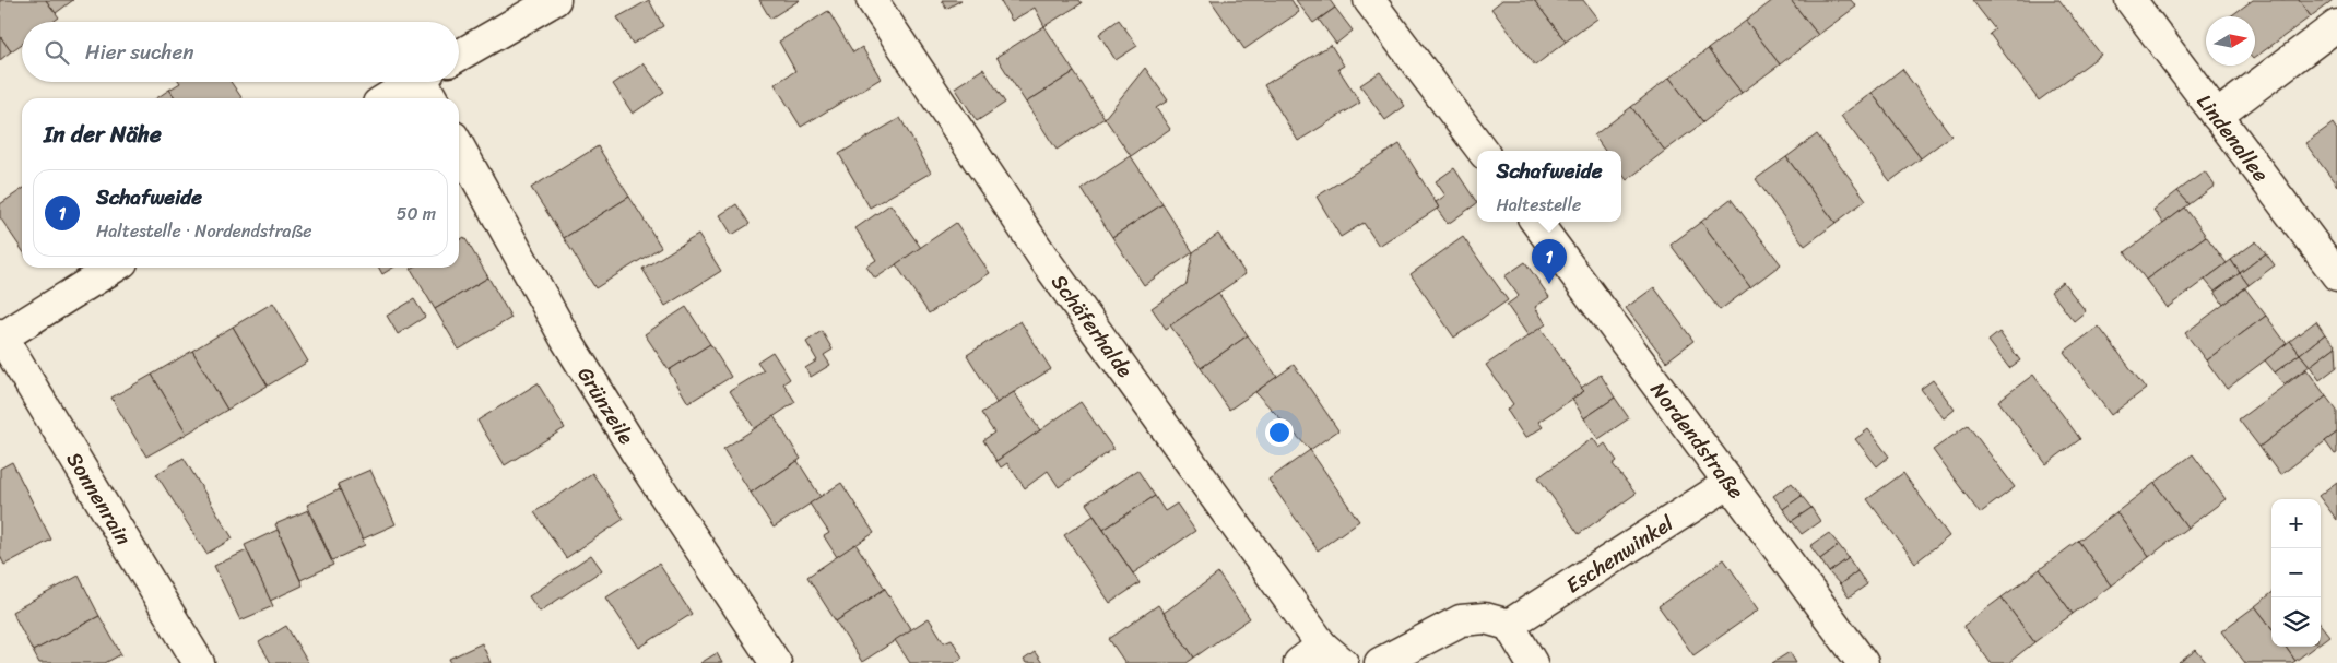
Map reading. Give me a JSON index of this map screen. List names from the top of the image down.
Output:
{
  "streets": {
    "street": [
      "Lindenallee",
      "Schäferhalde",
      "Grünzeile",
      "Nordendstraße",
      "Sonnenrain",
      "Eschenwinkel"
    ]
  },
  "crossings": [
    ["Nordendstraße", "Eschenwinkel"]
  ],
  "north": "right",
  "page": {
    "search": "Hier suchen",
    "heading": "In der Nähe",
    "popup": ["Schafweide", "Haltestelle"],
    "list": [
      {
        "mark": "1",
        "name": "Schafweide",
        "note": "Haltestelle · Nordendstraße",
        "value": "50 m"
      }
    ],
    "pins": "1",
    "map_buttons": ["+", "−"]
  }
}
